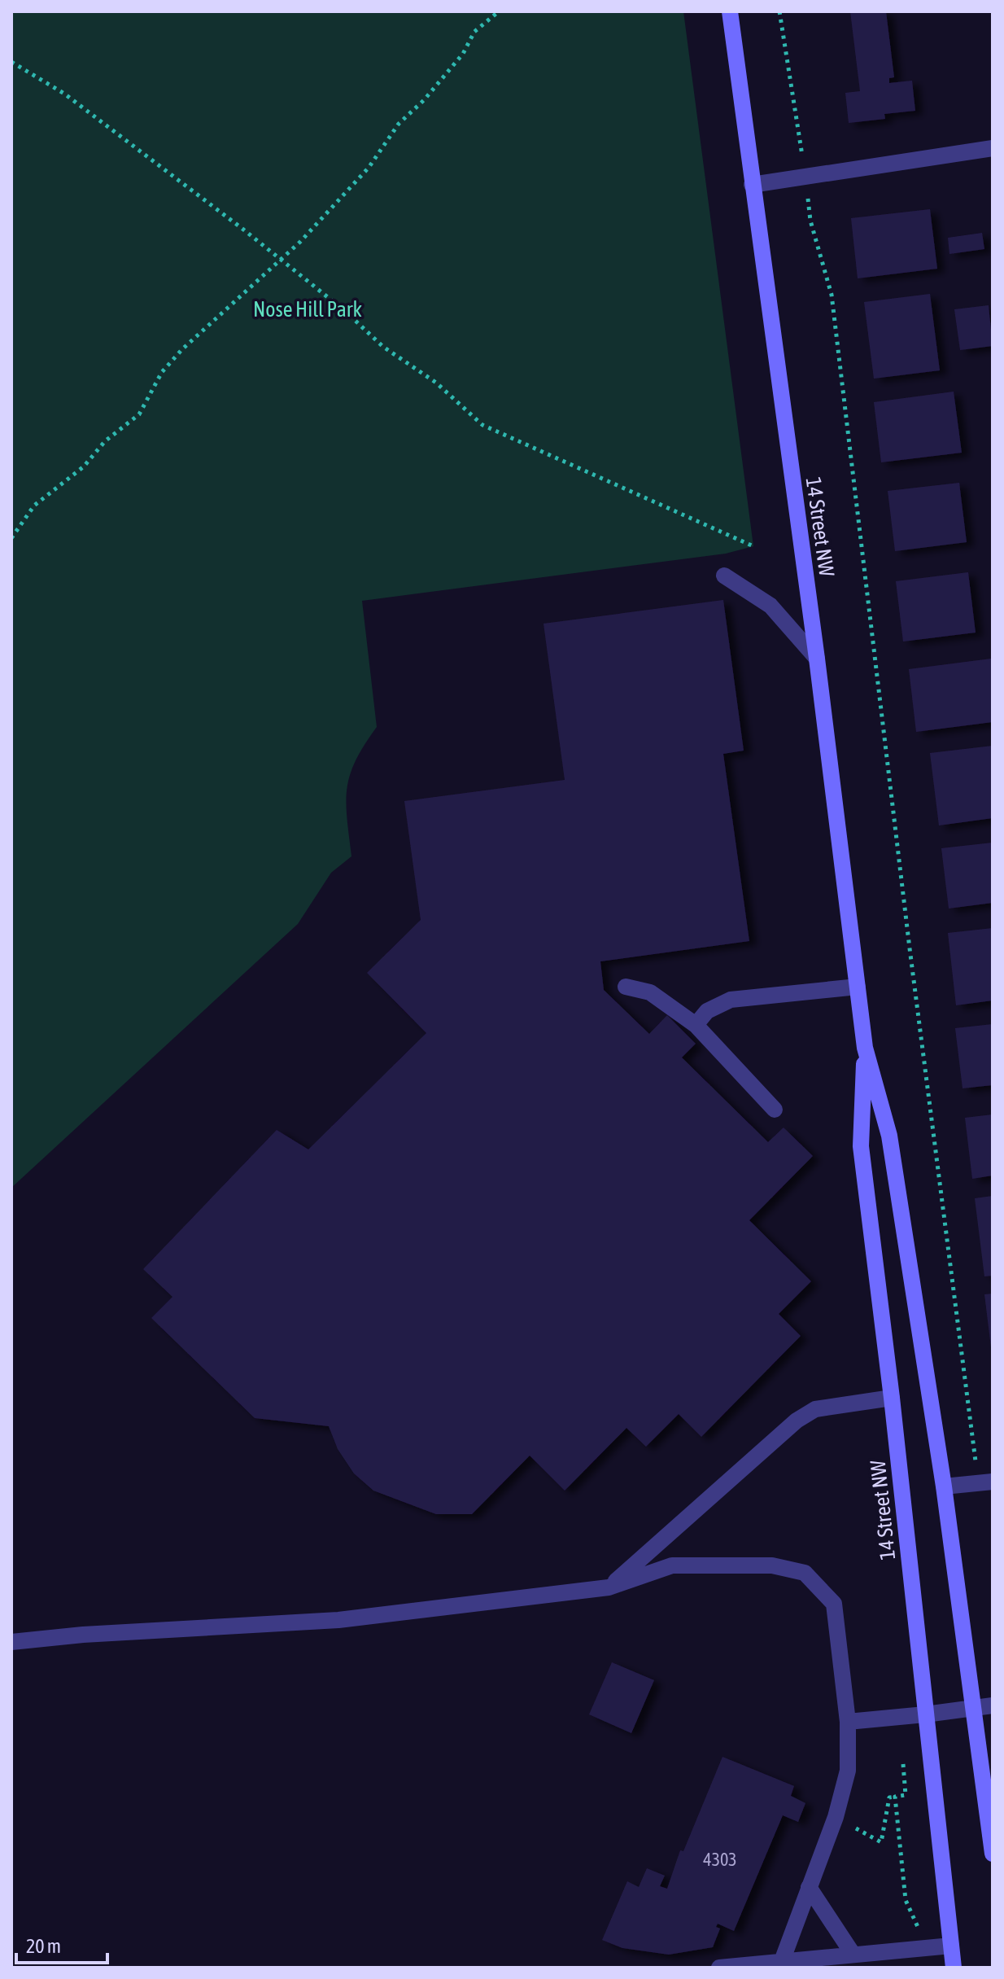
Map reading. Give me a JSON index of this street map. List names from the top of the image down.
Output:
{
  "streets": {
    "main road": ["14 Street NW"]
  },
  "parks": ["Nose Hill Park"],
  "house_numbers": ["4303"],
  "scale_bar": "20 m"
}
